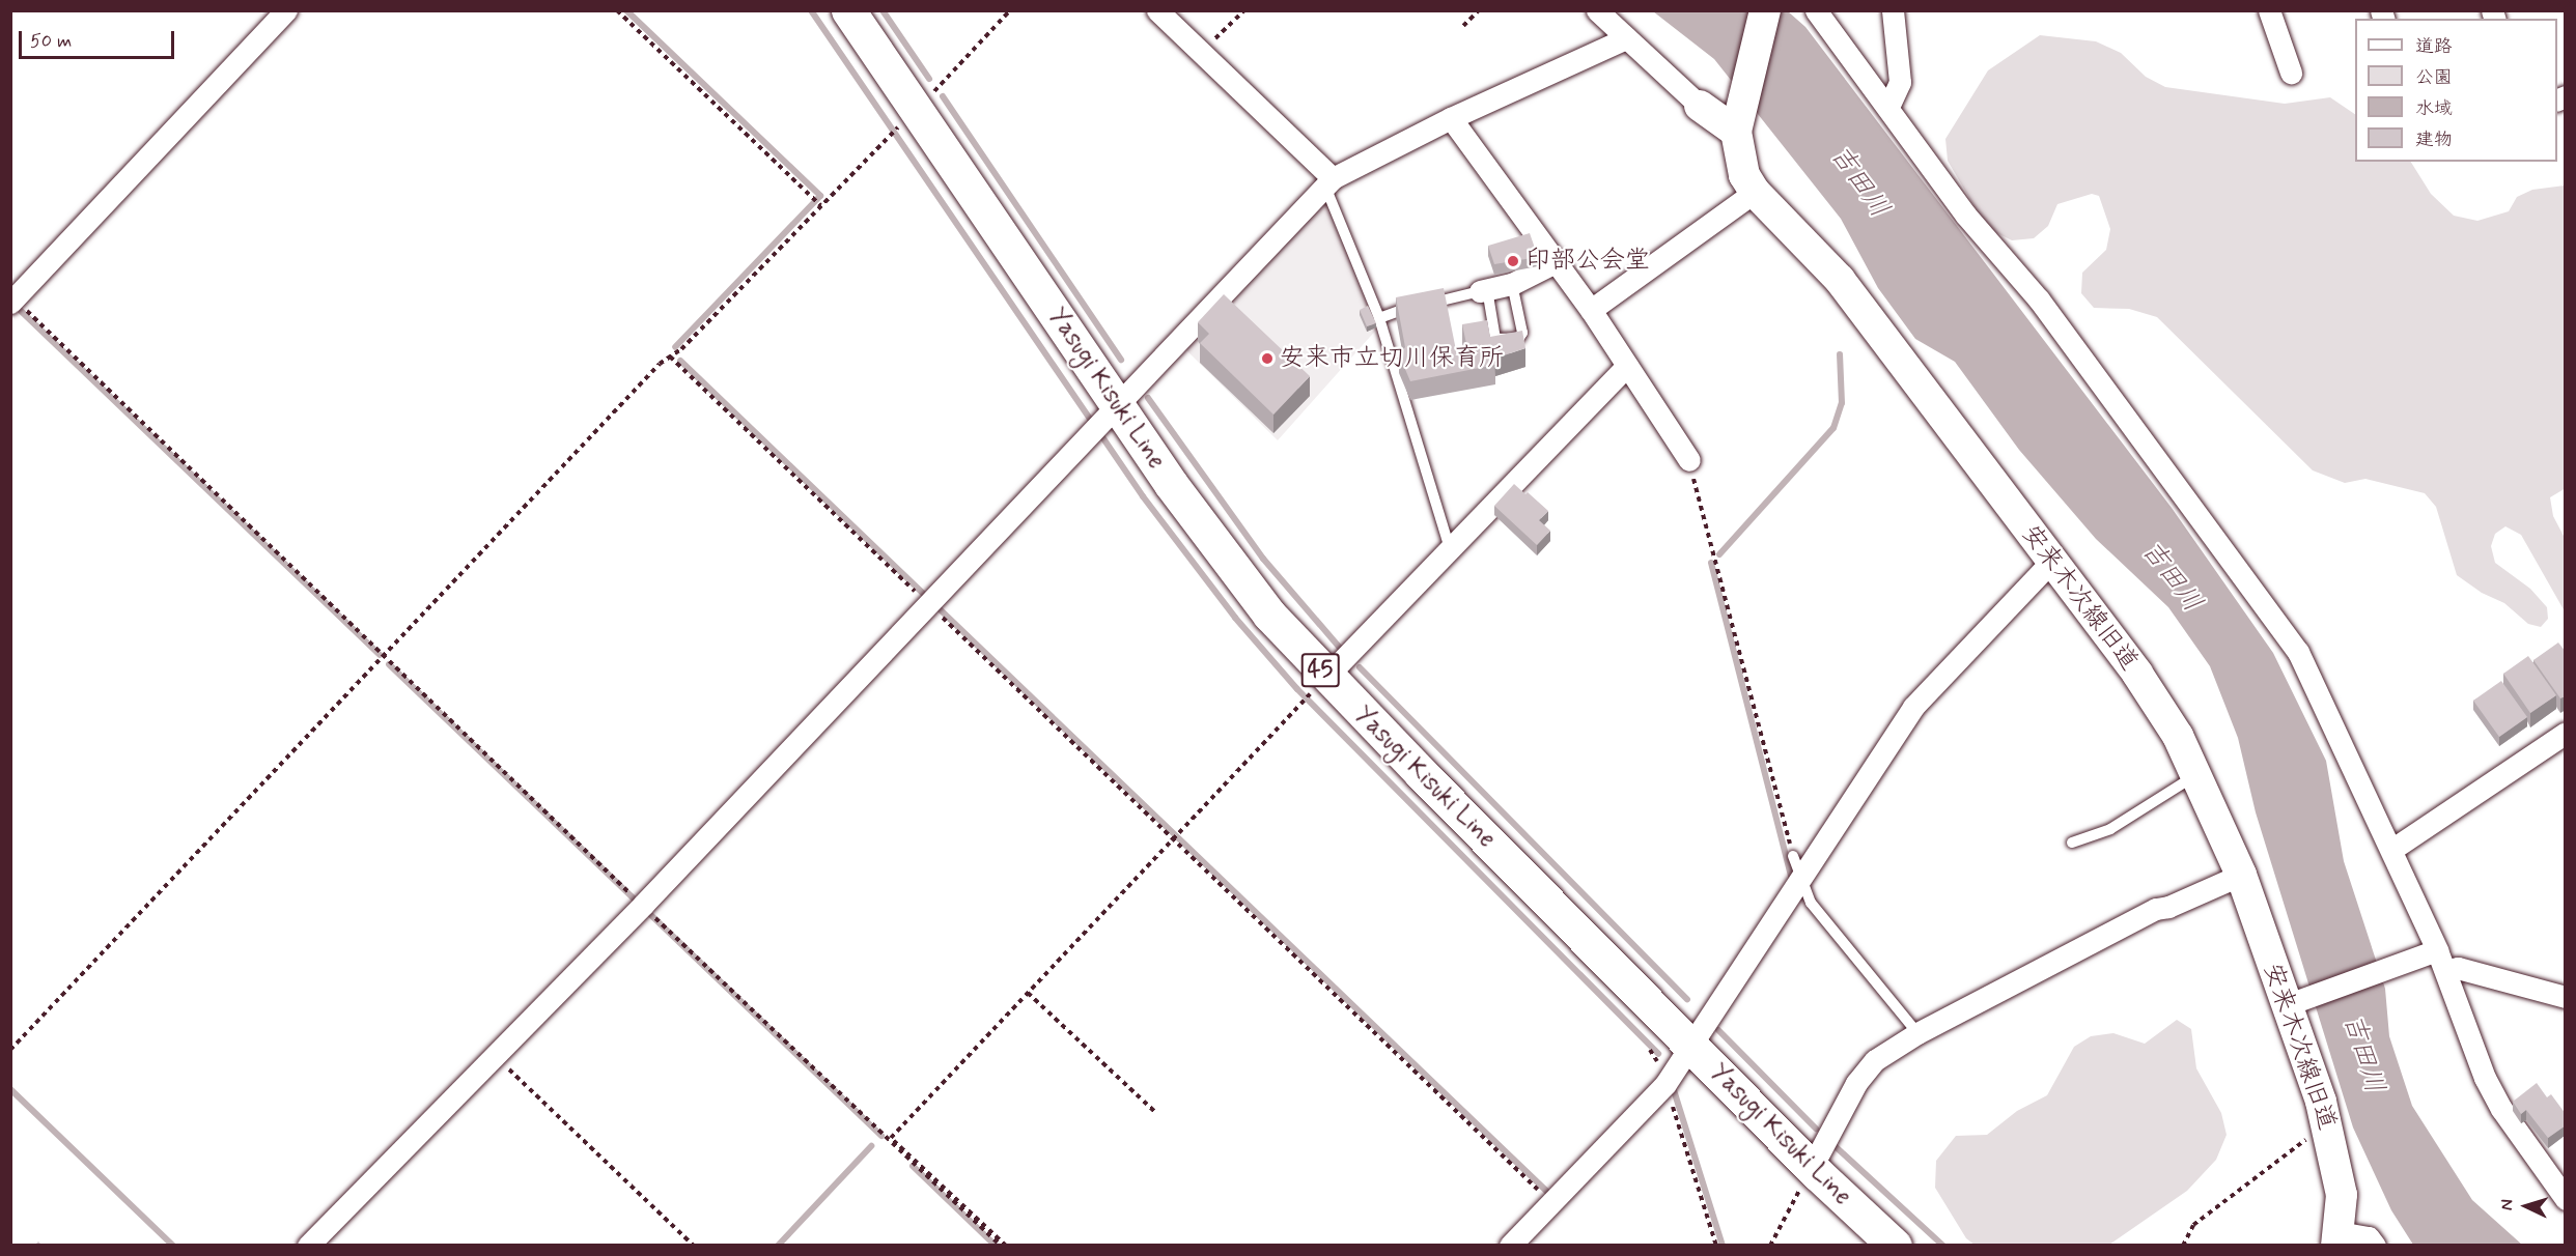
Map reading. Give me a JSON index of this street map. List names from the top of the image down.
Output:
{
  "streets": {
    "main road": ["Yasugi Kisuki Line", "45"],
    "street": ["安来木次線旧道"]
  },
  "water": ["吉田川"],
  "places": ["印部公会堂", "安来市立切川保育所"],
  "legend": [
    "道路",
    "公園",
    "水域",
    "建物"
  ],
  "scale_bar": "50 m",
  "north": "left"
}
